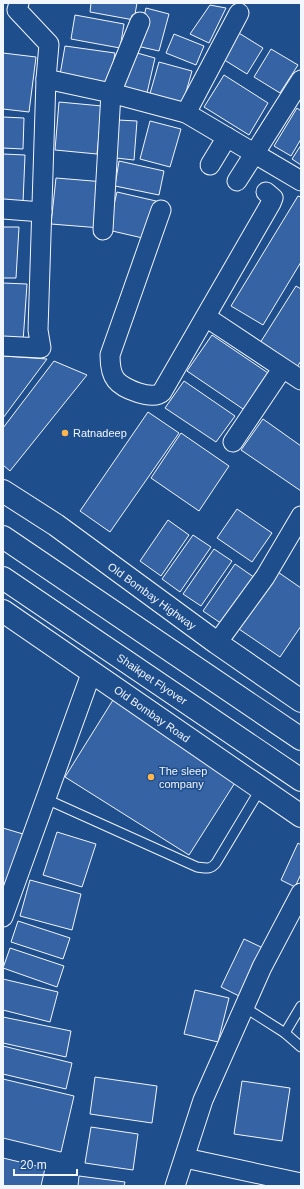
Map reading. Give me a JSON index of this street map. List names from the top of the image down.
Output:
{
  "streets": {
    "main road": ["Old Bombay Highway", "Shaikpet Flyover", "Old Bombay Road"]
  },
  "places": ["Ratnadeep", "The sleep company"],
  "scale_bar": "20 m"
}
